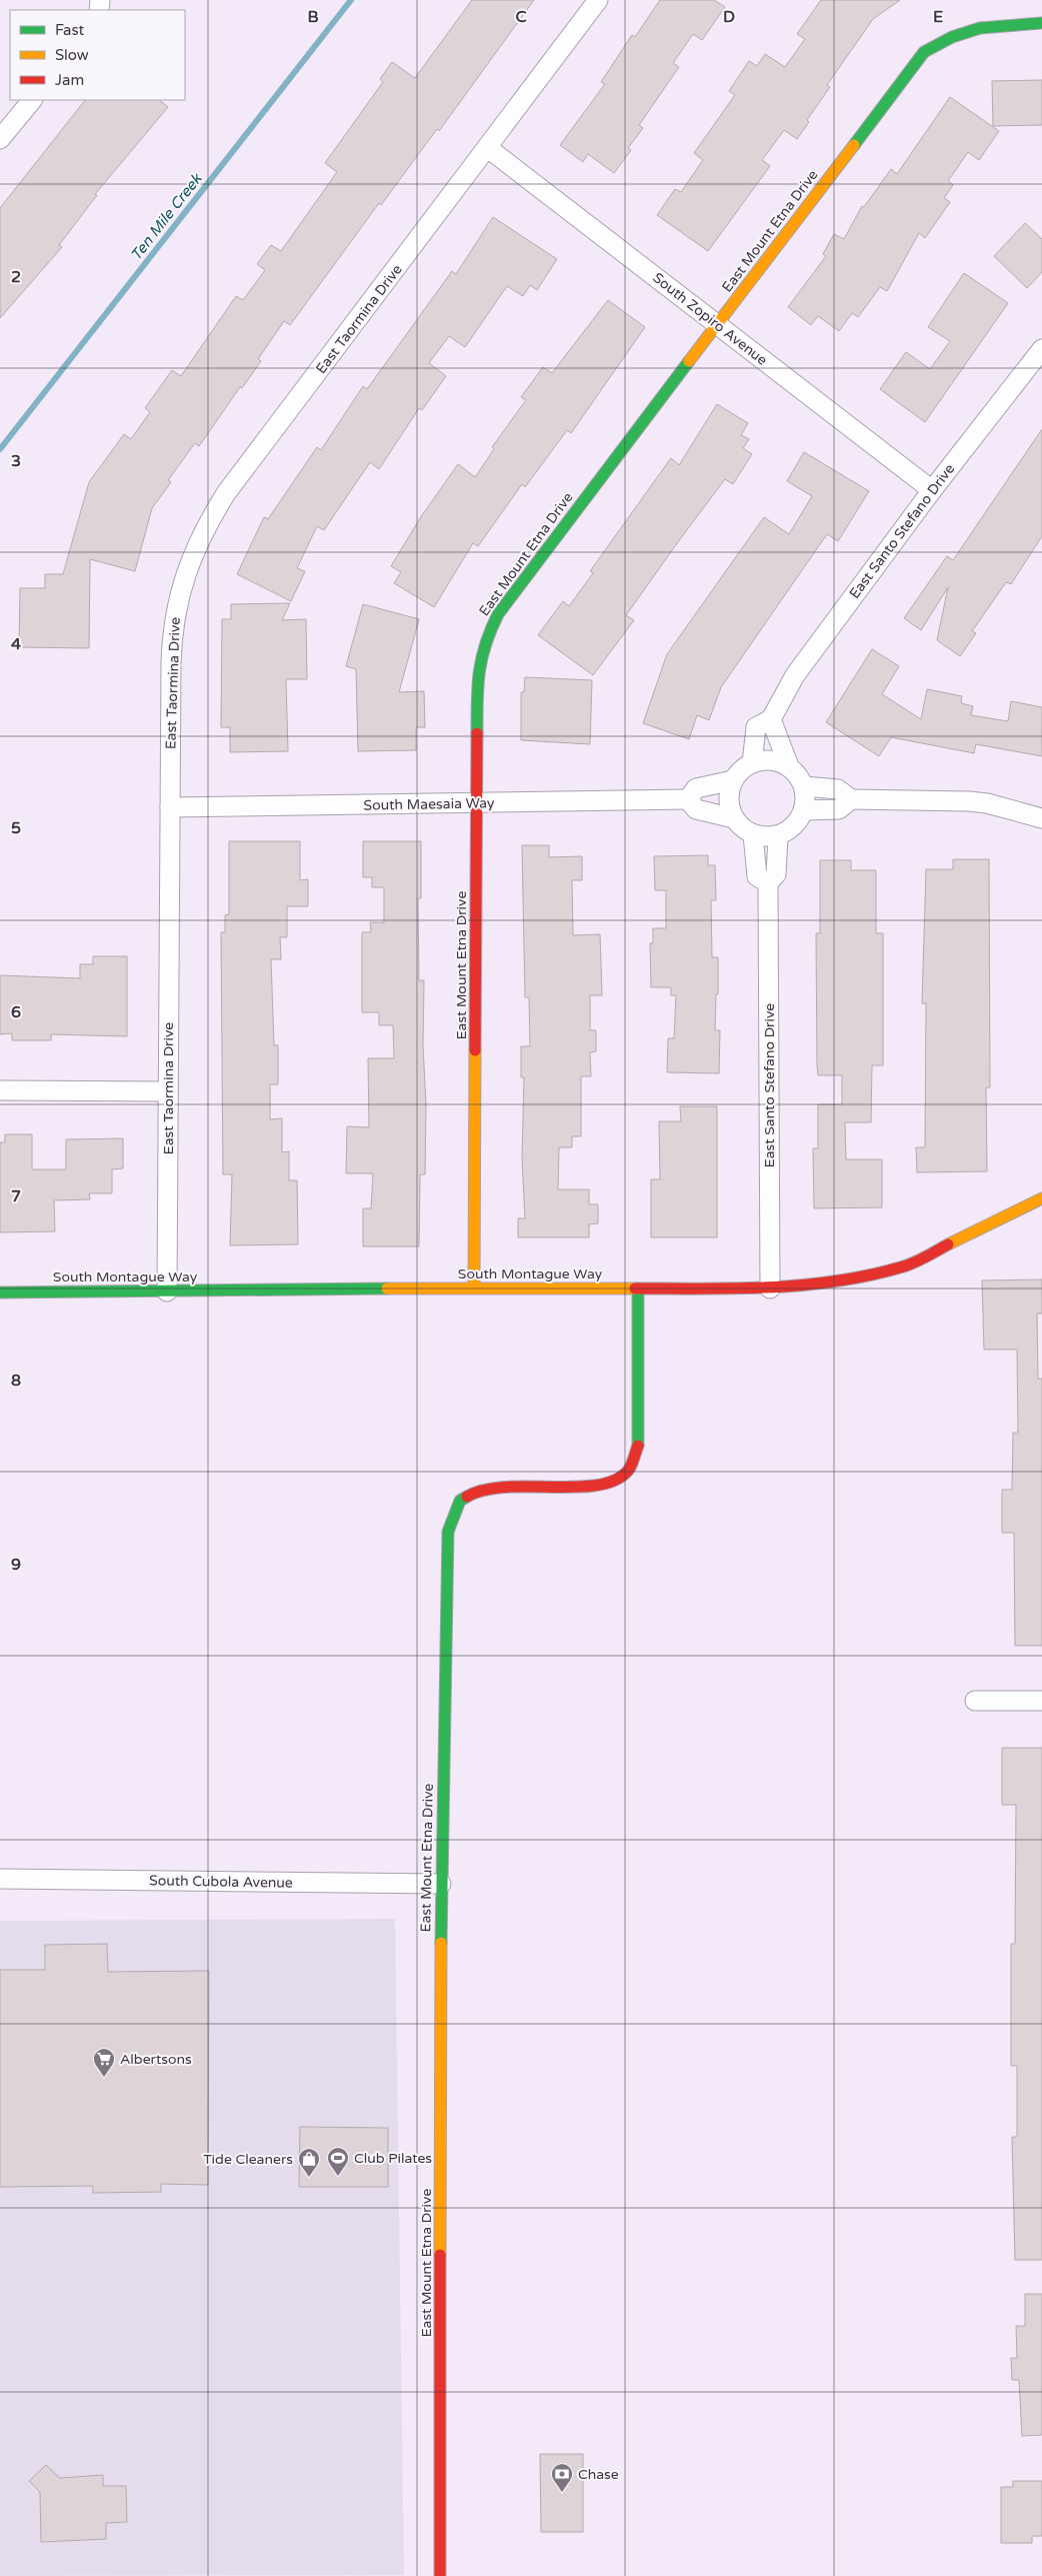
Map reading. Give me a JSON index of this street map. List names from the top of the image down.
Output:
{
  "streets": {
    "street": [
      "East Mount Etna Drive",
      "East Taormina Drive",
      "South Zopiro Avenue",
      "East Santo Stefano Drive",
      "South Maesaia Way",
      "South Montague Way",
      "South Cubola Avenue"
    ]
  },
  "crossings": [
    ["East Mount Etna Drive", "South Zopiro Avenue"],
    ["East Mount Etna Drive", "South Maesaia Way"],
    ["East Mount Etna Drive", "South Montague Way"],
    ["East Mount Etna Drive", "South Cubola Avenue"],
    ["East Taormina Drive", "South Zopiro Avenue"],
    ["East Taormina Drive", "South Maesaia Way"],
    ["East Taormina Drive", "South Montague Way"],
    ["South Zopiro Avenue", "East Santo Stefano Drive"],
    ["East Santo Stefano Drive", "South Montague Way"]
  ],
  "water": ["Ten Mile Creek"],
  "places": {
    "supermarket": ["Albertsons"],
    "sports": ["Club Pilates"],
    "shop": ["Tide Cleaners"],
    "bank": ["Chase"]
  },
  "legend": ["Fast", "Slow", "Jam"],
  "grid": {
    "columns": [
      "B",
      "C",
      "D",
      "E"
    ],
    "rows": [
      "2",
      "3",
      "4",
      "5",
      "6",
      "7",
      "8",
      "9"
    ]
  }
}
